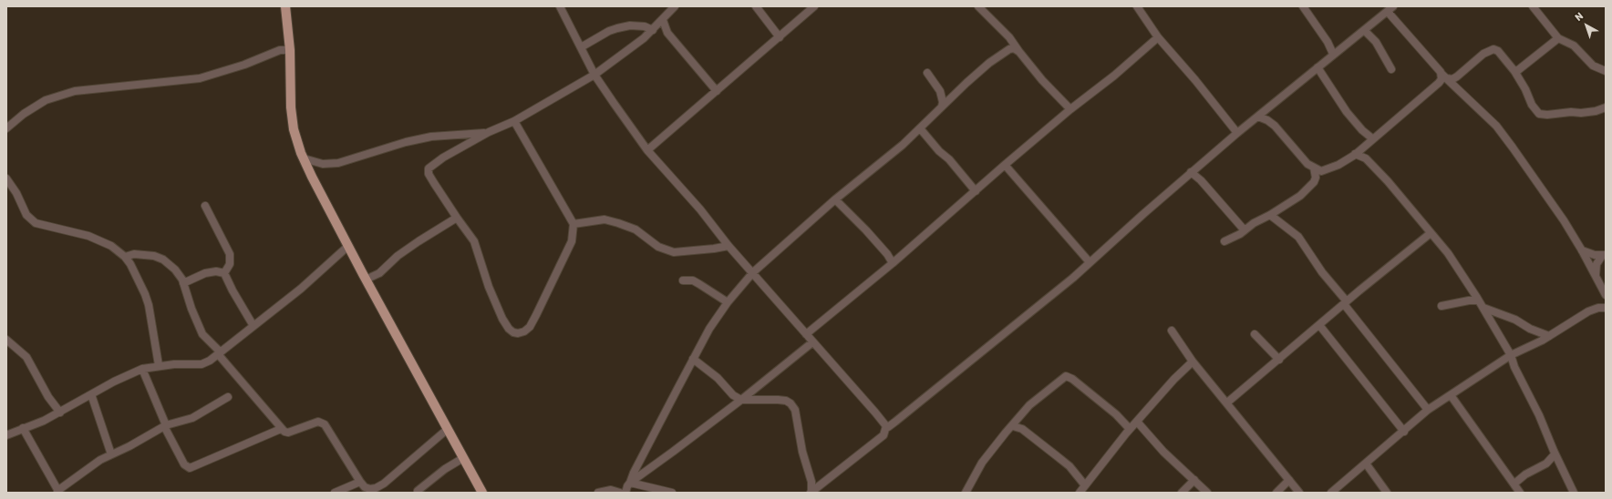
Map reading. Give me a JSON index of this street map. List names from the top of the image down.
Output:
{
  "north": "top left"
}
